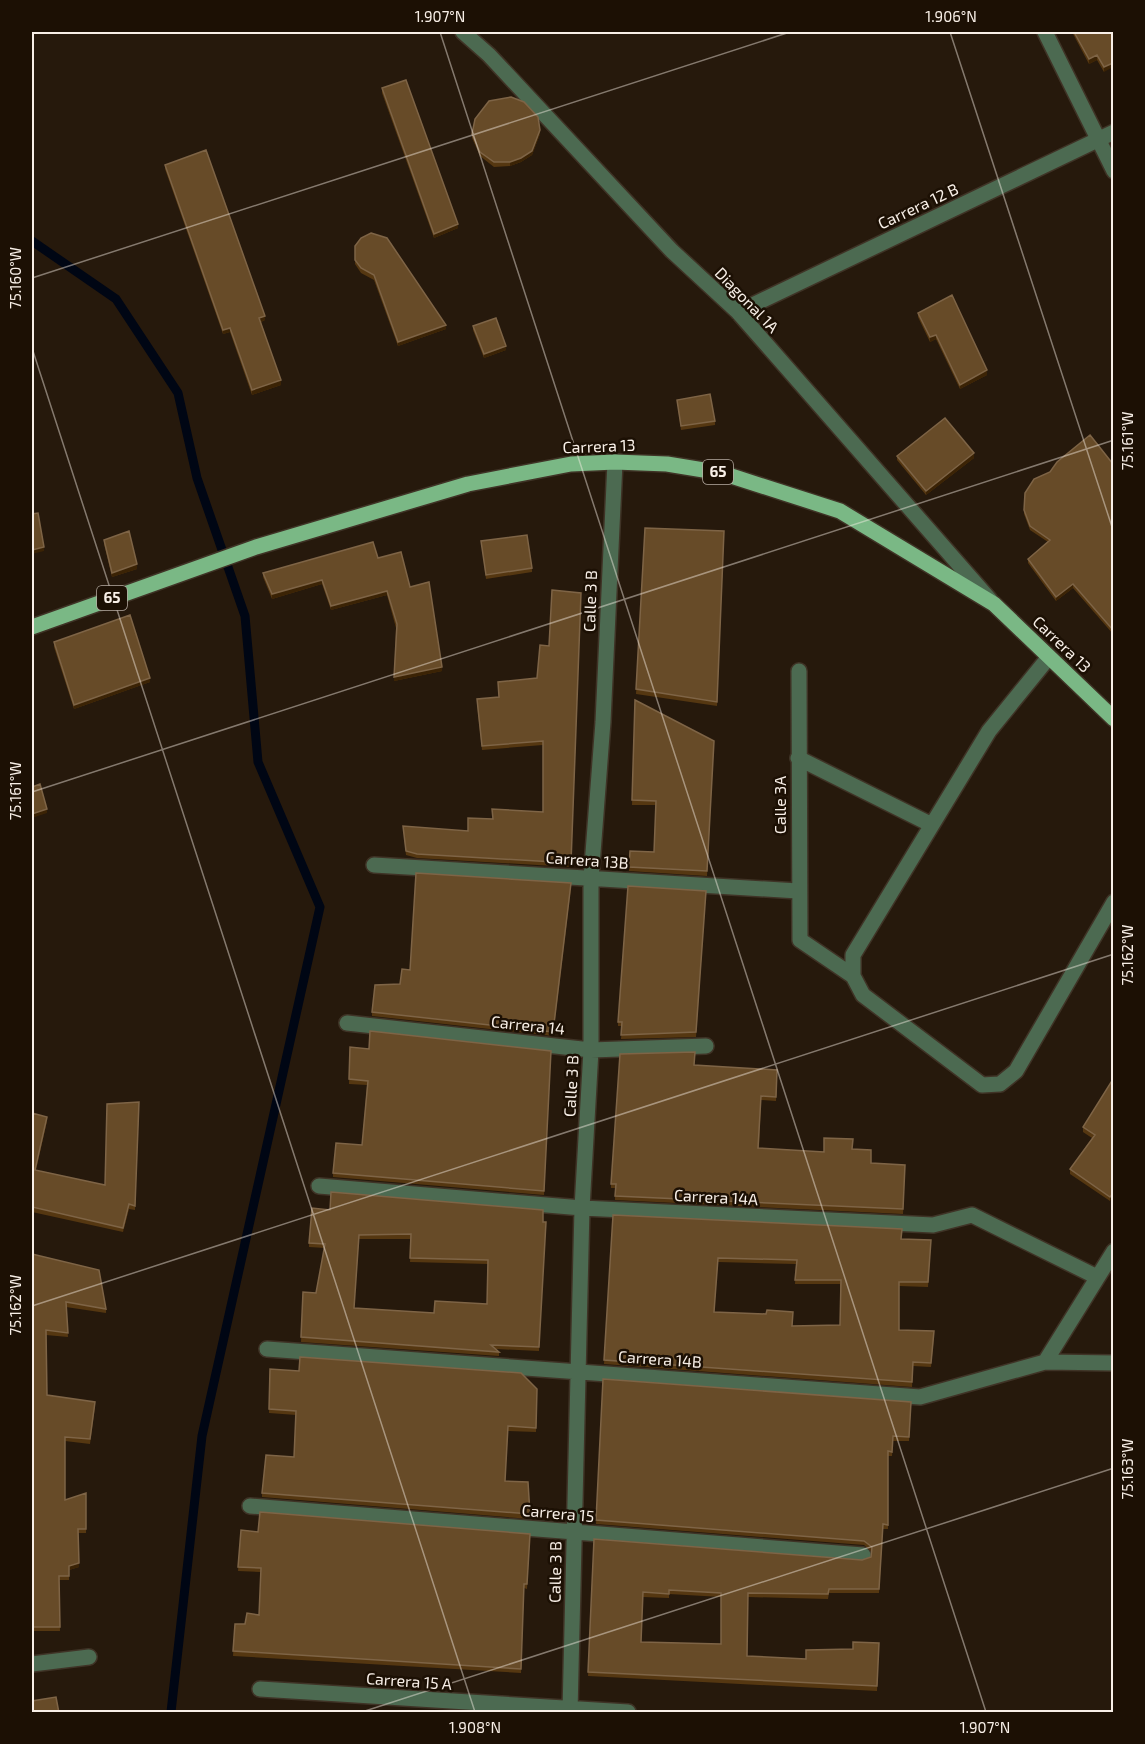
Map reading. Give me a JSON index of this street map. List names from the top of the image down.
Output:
{
  "streets": {
    "main road": ["Carrera 13", "65"],
    "street": [
      "Carrera 12 B",
      "Diagonal 1A",
      "Calle 3 B",
      "Calle 3A",
      "Carrera 13B",
      "Carrera 14",
      "Carrera 14A",
      "Carrera 14B",
      "Carrera 15",
      "Carrera 15 A"
    ]
  },
  "crossings": [
    ["Carrera 12 B", "Diagonal 1A"],
    ["Diagonal 1A", "Carrera 13"],
    ["Carrera 13", "Calle 3 B"],
    ["Calle 3 B", "Carrera 13B"],
    ["Calle 3 B", "Carrera 14"],
    ["Calle 3 B", "Carrera 14A"],
    ["Calle 3 B", "Carrera 14B"],
    ["Calle 3 B", "Carrera 15"],
    ["Calle 3 B", "Carrera 15 A"],
    ["Calle 3A", "Carrera 13B"]
  ],
  "coordinates": [
    "1.907°N",
    "1.906°N",
    "75.160°W",
    "75.161°W",
    "75.162°W",
    "75.163°W",
    "1.908°N"
  ]
}
